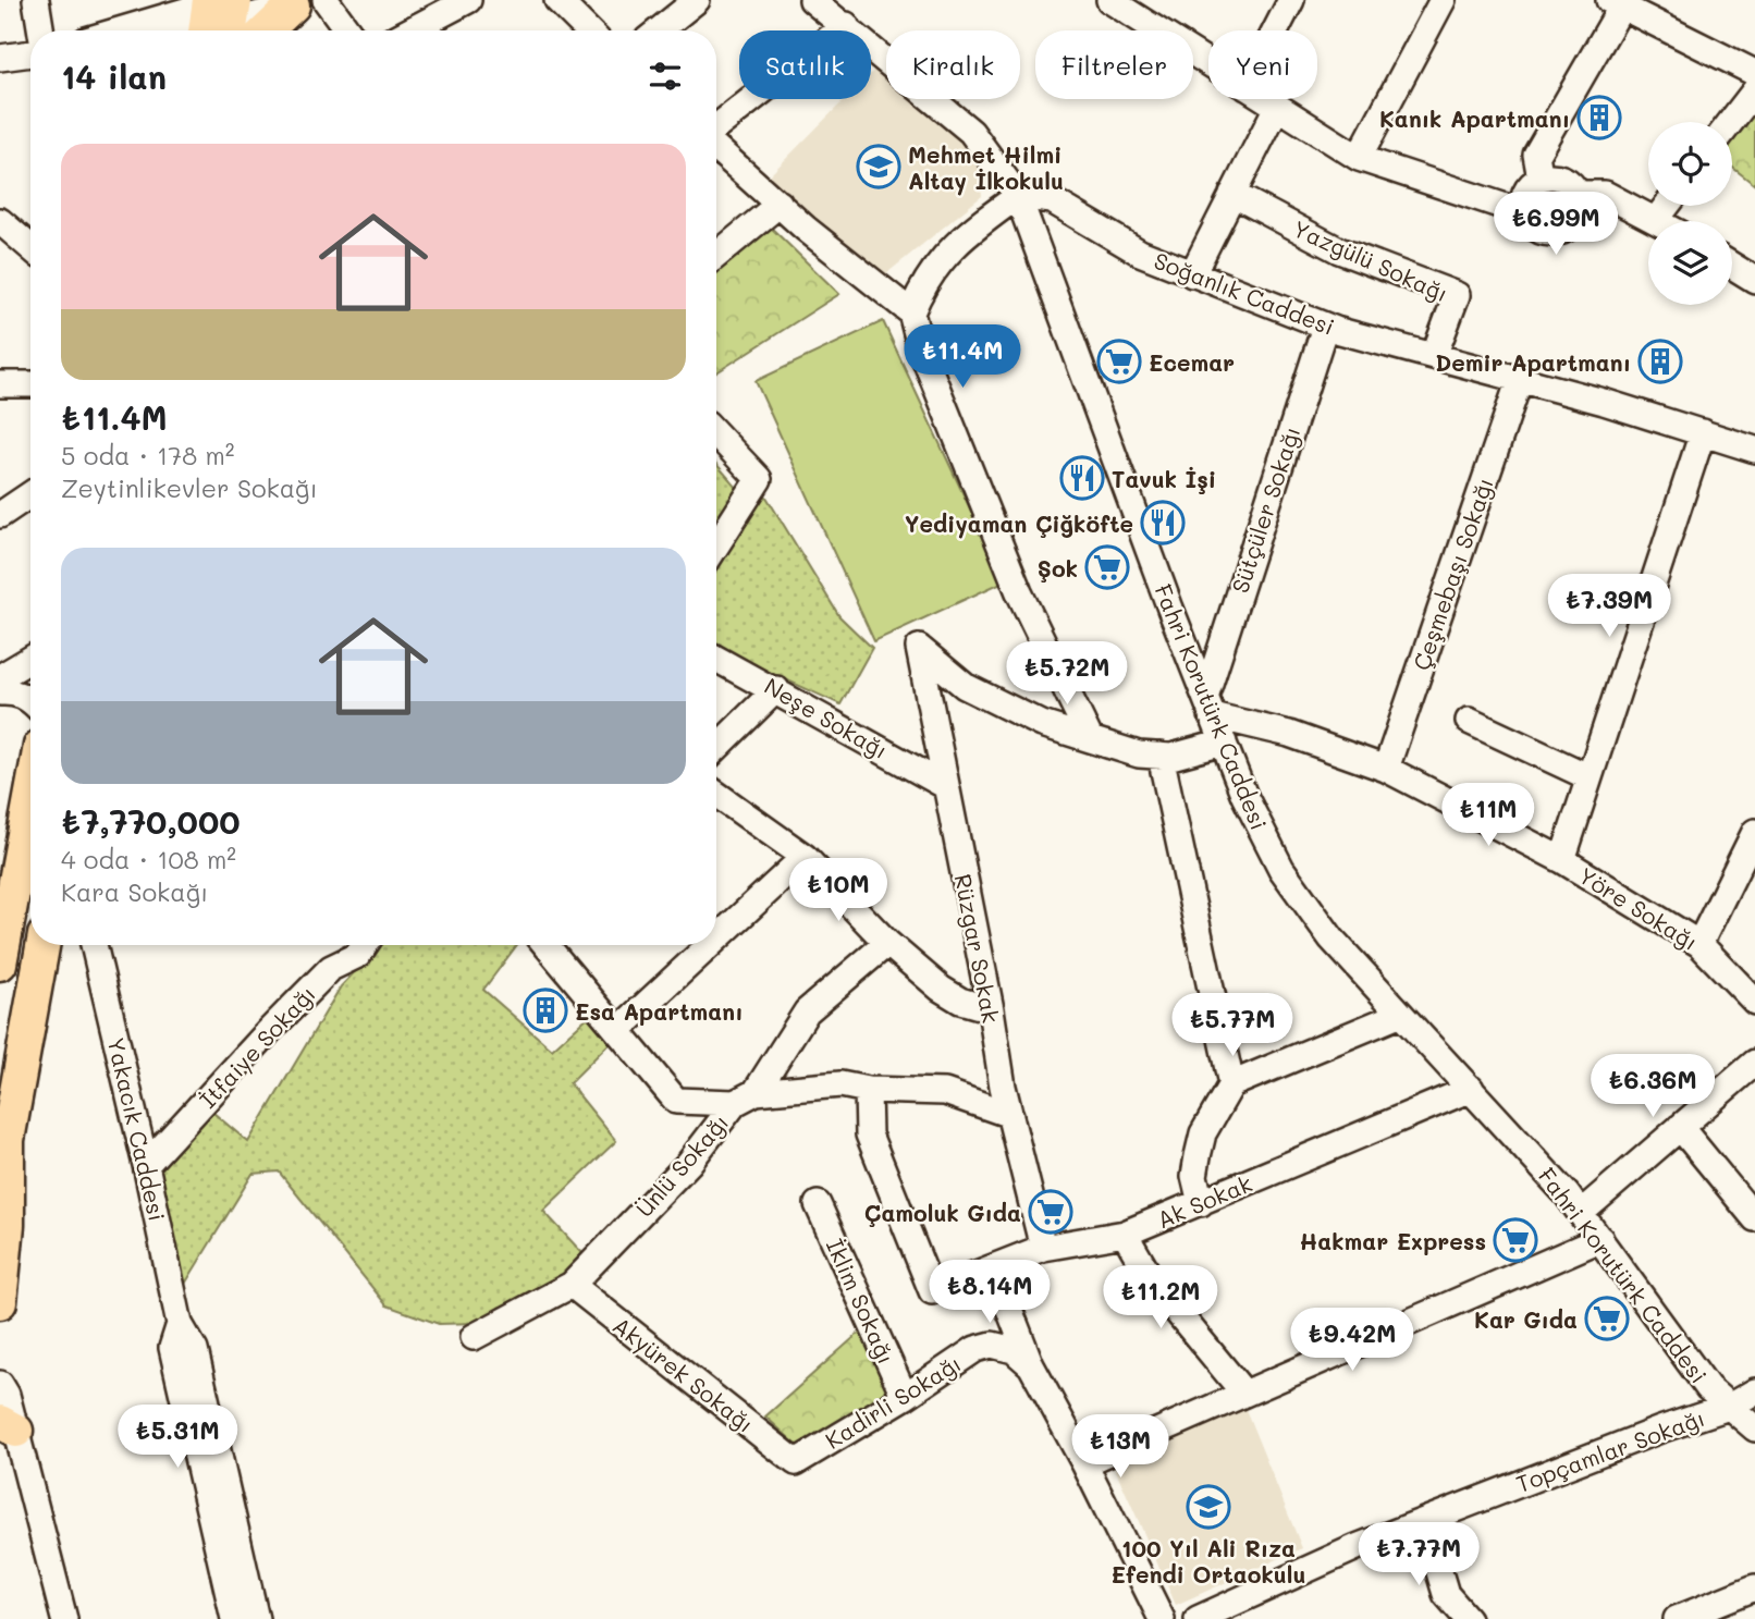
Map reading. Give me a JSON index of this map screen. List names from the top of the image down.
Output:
{
  "streets": {
    "street": [
      "Yazgülü Sokağı",
      "Soğanlık Caddesi",
      "Sütçüler Sokağı",
      "Çeşmebaşı Sokağı",
      "Fahri Korutürk Caddesi",
      "Neşe Sokağı",
      "Yöre Sokağı",
      "Rüzgar Sokak",
      "İtfaiye Sokağı",
      "Yakacık Caddesi",
      "Ünlü Sokağı",
      "Ak Sokak",
      "İklim Sokağı",
      "Akyürek Sokağı",
      "Kadirli Sokağı",
      "Topçamlar Sokağı"
    ]
  },
  "crossings": [
    ["Yazgülü Sokağı", "Soğanlık Caddesi"],
    ["Soğanlık Caddesi", "Sütçüler Sokağı"],
    ["Soğanlık Caddesi", "Çeşmebaşı Sokağı"],
    ["Soğanlık Caddesi", "Fahri Korutürk Caddesi"],
    ["Sütçüler Sokağı", "Fahri Korutürk Caddesi"],
    ["Sütçüler Sokağı", "Yöre Sokağı"],
    ["Çeşmebaşı Sokağı", "Yöre Sokağı"],
    ["Fahri Korutürk Caddesi", "Yöre Sokağı"],
    ["Fahri Korutürk Caddesi", "Ak Sokak"],
    ["Fahri Korutürk Caddesi", "Topçamlar Sokağı"],
    ["Neşe Sokağı", "Rüzgar Sokak"],
    ["Rüzgar Sokak", "Ak Sokak"],
    ["İtfaiye Sokağı", "Yakacık Caddesi"],
    ["Ünlü Sokağı", "Akyürek Sokağı"],
    ["İklim Sokağı", "Kadirli Sokağı"],
    ["Akyürek Sokağı", "Kadirli Sokağı"]
  ],
  "places": {
    "building": ["Kanık Apartmanı", "Demir Apartmanı", "Esa Apartmanı"],
    "school or university": ["Mehmet Hilmi Altay İlkokulu", "100 Yıl Ali Rıza Efendi Ortaokulu"],
    "supermarket": [
      "Ecemar",
      "Şok",
      "Çamoluk Gıda",
      "Hakmar Express",
      "Kar Gıda"
    ],
    "restaurant": ["Tavuk İşi", "Yediyaman Çiğköfte"]
  },
  "page": {
    "chip": [
      "Satılık",
      "Kiralık",
      "Filtreler",
      "Yeni"
    ],
    "heading": "14 ilan",
    "list": [
      {
        "name": "₺11.4M",
        "note": "5 oda · 178 m² · Zeytinlikevler Sokağı"
      },
      {
        "name": "₺7,770,000",
        "note": "4 oda · 108 m² · Kara Sokağı"
      }
    ],
    "price": [
      "₺6.99M",
      "₺11.4M",
      "₺7.39M",
      "₺5.72M",
      "₺11M",
      "₺10M",
      "₺5.77M",
      "₺6.36M",
      "₺8.14M",
      "₺11.2M",
      "₺9.42M",
      "₺5.31M",
      "₺13M",
      "₺7.77M"
    ]
  }
}
